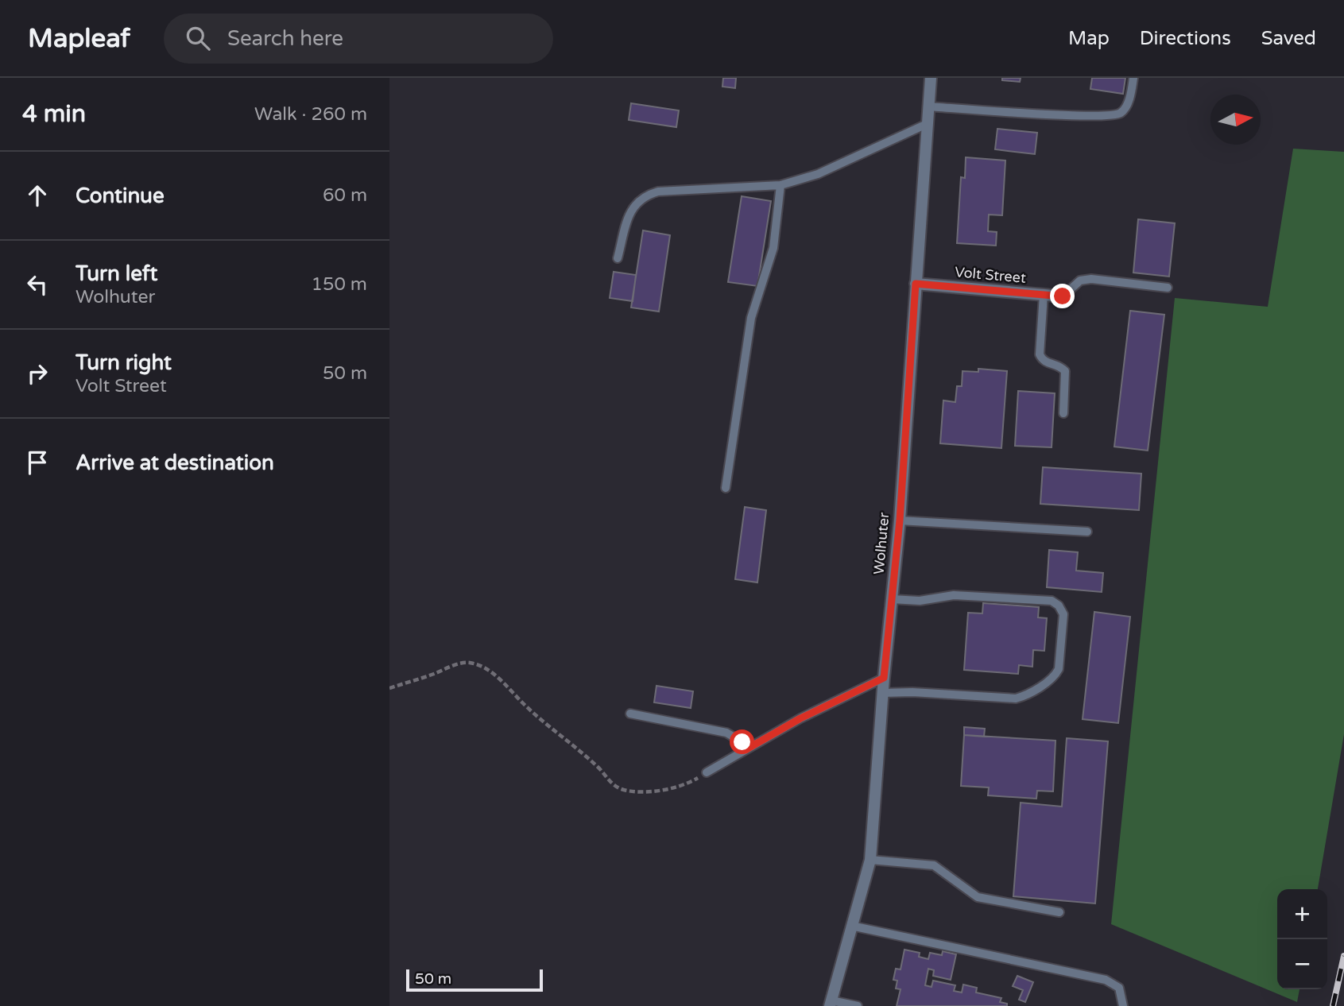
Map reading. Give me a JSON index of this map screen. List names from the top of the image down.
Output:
{
  "streets": {
    "street": ["Volt Street", "Wolhuter"]
  },
  "crossings": [
    ["Volt Street", "Wolhuter"]
  ],
  "scale_bar": "50 m",
  "north": "right",
  "page": {
    "header": "Mapleaf",
    "search": "Search here",
    "nav": ["Map", "Directions", "Saved"],
    "heading": ["4 min", "Walk · 260 m"],
    "list": [
      ["Continue", "60 m"],
      ["Turn left", "Wolhuter", "150 m"],
      ["Turn right", "Volt Street", "50 m"],
      "Arrive at destination"
    ],
    "map_buttons": ["+", "−"],
    "scale": "50 m"
  }
}
